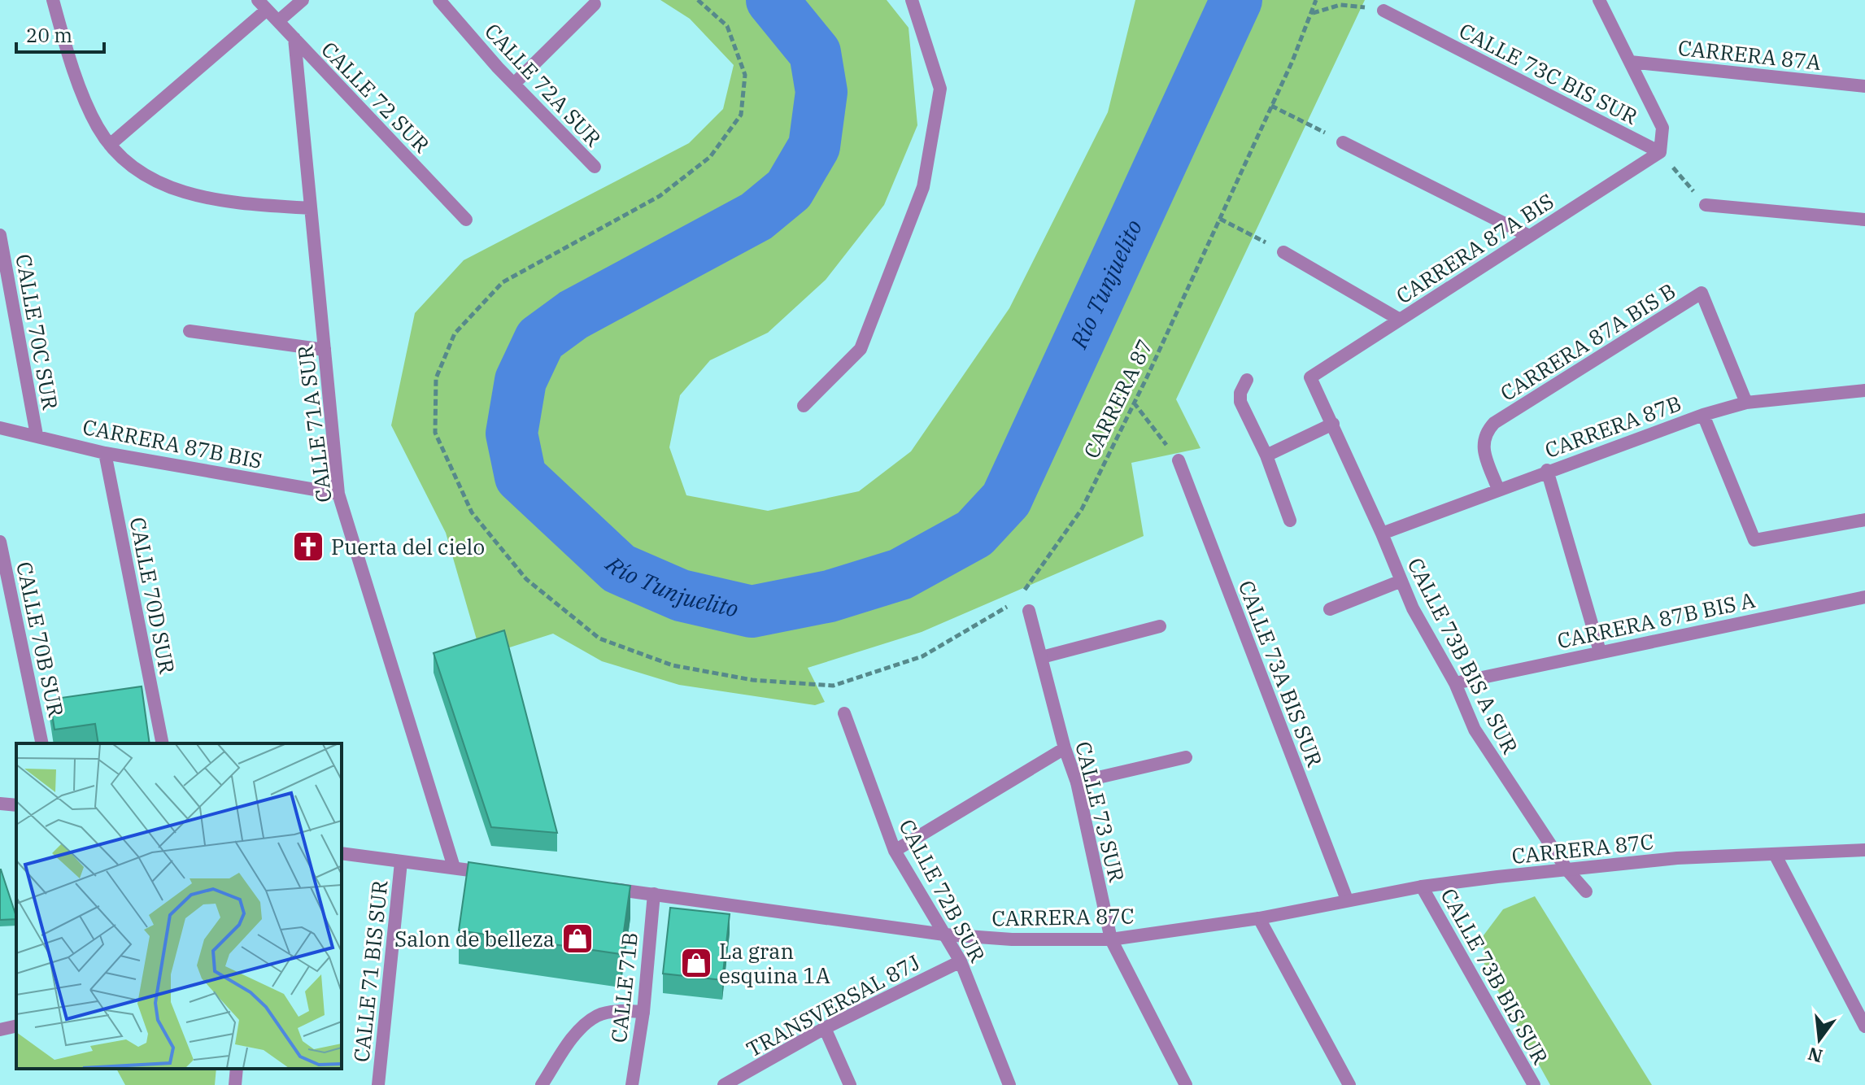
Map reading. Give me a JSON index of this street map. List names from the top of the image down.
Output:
{
  "streets": {
    "street": [
      "CARRERA 87A",
      "CALLE 73C BIS SUR",
      "CALLE 72A SUR",
      "CALLE 72 SUR",
      "CARRERA 87A BIS",
      "CALLE 70C SUR",
      "CARRERA 87A BIS B",
      "CALLE 71A SUR",
      "CARRERA 87B",
      "CARRERA 87B BIS",
      "CALLE 70D SUR",
      "CARRERA 87B BIS A",
      "CALLE 70B SUR",
      "CALLE 73B BIS A SUR",
      "CALLE 73A BIS SUR",
      "CALLE 73 SUR",
      "CARRERA 87C",
      "CALLE 72B SUR",
      "CALLE 71 BIS SUR",
      "CALLE 73B BIS SUR",
      "CALLE 71B",
      "TRANSVERSAL 87J"
    ],
    "path": ["CARRERA 87"]
  },
  "crossings": [
    ["CARRERA 87A", "CALLE 73C BIS SUR"],
    ["CALLE 73C BIS SUR", "CARRERA 87A BIS"],
    ["CALLE 72 SUR", "CALLE 71A SUR"],
    ["CARRERA 87A BIS", "CALLE 73B BIS A SUR"],
    ["CALLE 70C SUR", "CARRERA 87B BIS"],
    ["CARRERA 87A BIS B", "CARRERA 87B"],
    ["CALLE 71A SUR", "CARRERA 87B BIS"],
    ["CARRERA 87B", "CALLE 73B BIS A SUR"],
    ["CARRERA 87B BIS", "CALLE 70D SUR"],
    ["CARRERA 87B BIS A", "CALLE 73B BIS A SUR"],
    ["CALLE 73B BIS A SUR", "CARRERA 87C"],
    ["CALLE 73A BIS SUR", "CARRERA 87C"],
    ["CALLE 73 SUR", "CARRERA 87C"],
    ["CARRERA 87C", "CALLE 72B SUR"],
    ["CARRERA 87C", "CALLE 73B BIS SUR"],
    ["CARRERA 87C", "CALLE 71B"],
    ["CALLE 72B SUR", "TRANSVERSAL 87J"]
  ],
  "water": ["Río Tunjuelito"],
  "places": {
    "church": ["Puerta del cielo"],
    "shop": ["Salon de belleza", "La gran esquina 1A"]
  },
  "scale_bar": "20 m",
  "north": "bottom"
}
